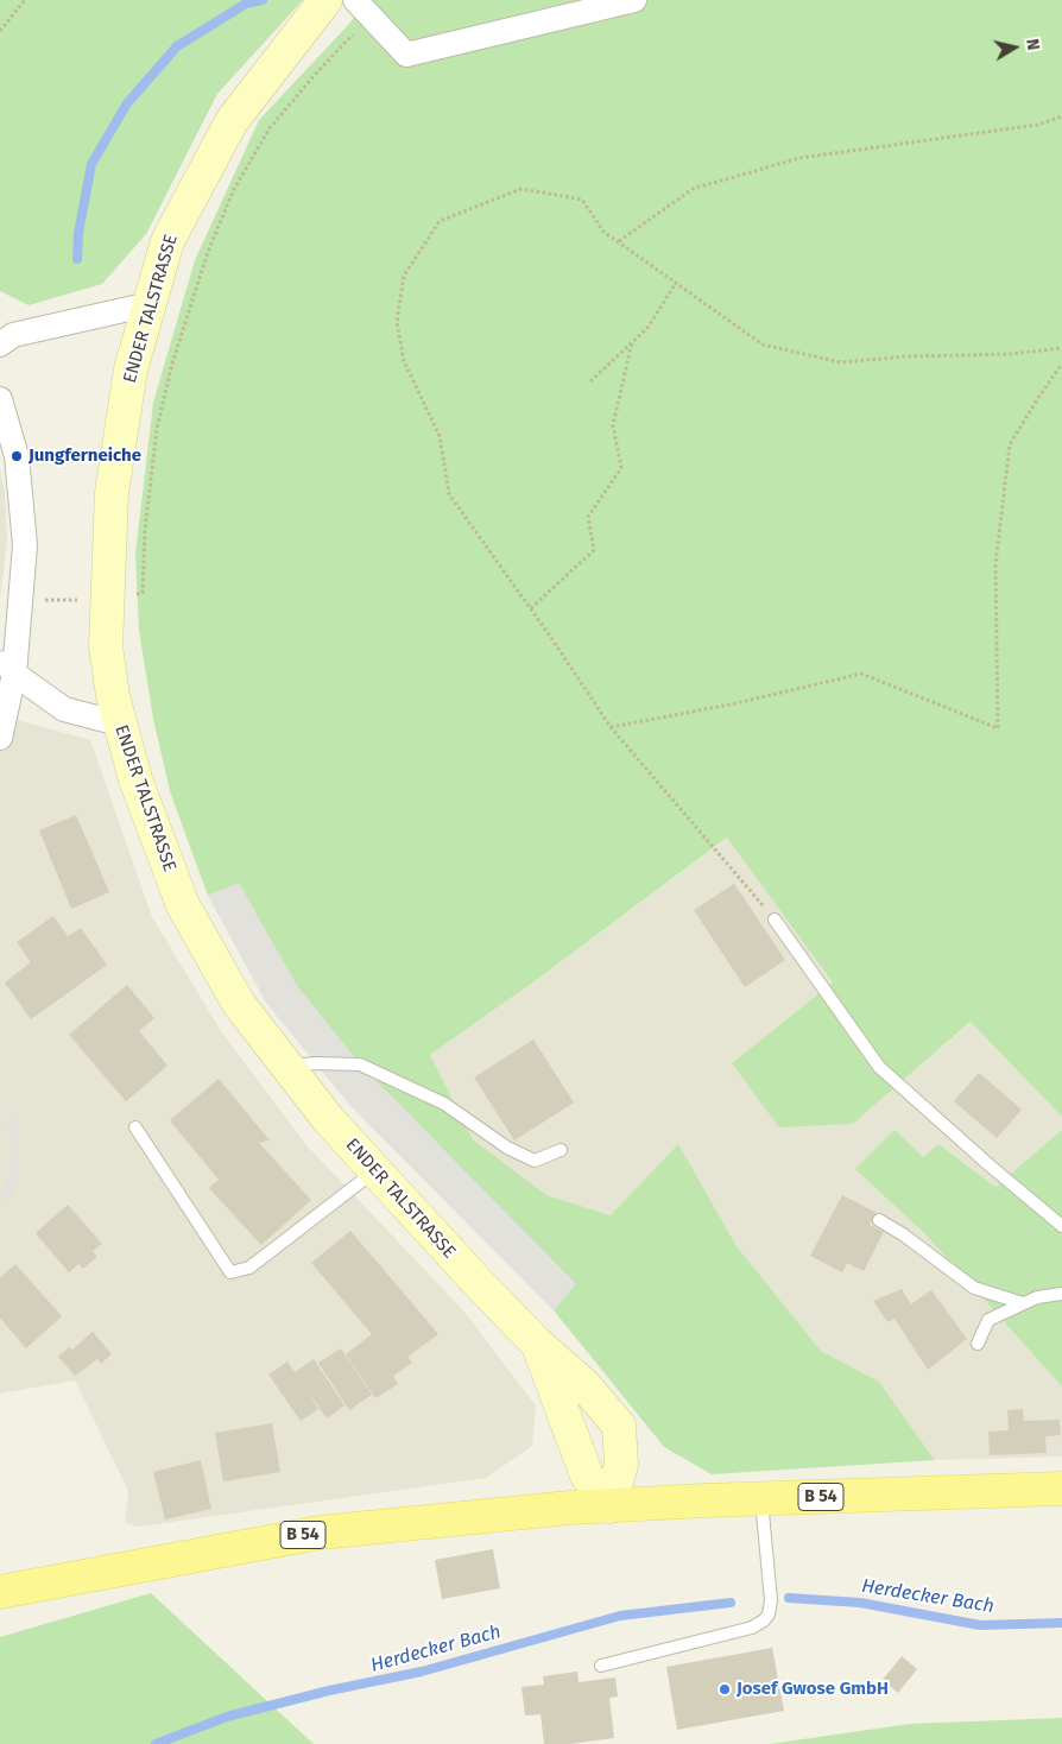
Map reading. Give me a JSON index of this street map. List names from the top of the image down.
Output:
{
  "streets": {
    "main road": ["ENDER TALSTRASSE", "B 54"]
  },
  "crossings": [
    ["ENDER TALSTRASSE", "B 54"]
  ],
  "water": ["Herdecker Bach"],
  "places": ["Jungferneiche", "Josef Gwose GmbH"],
  "north": "right"
}
